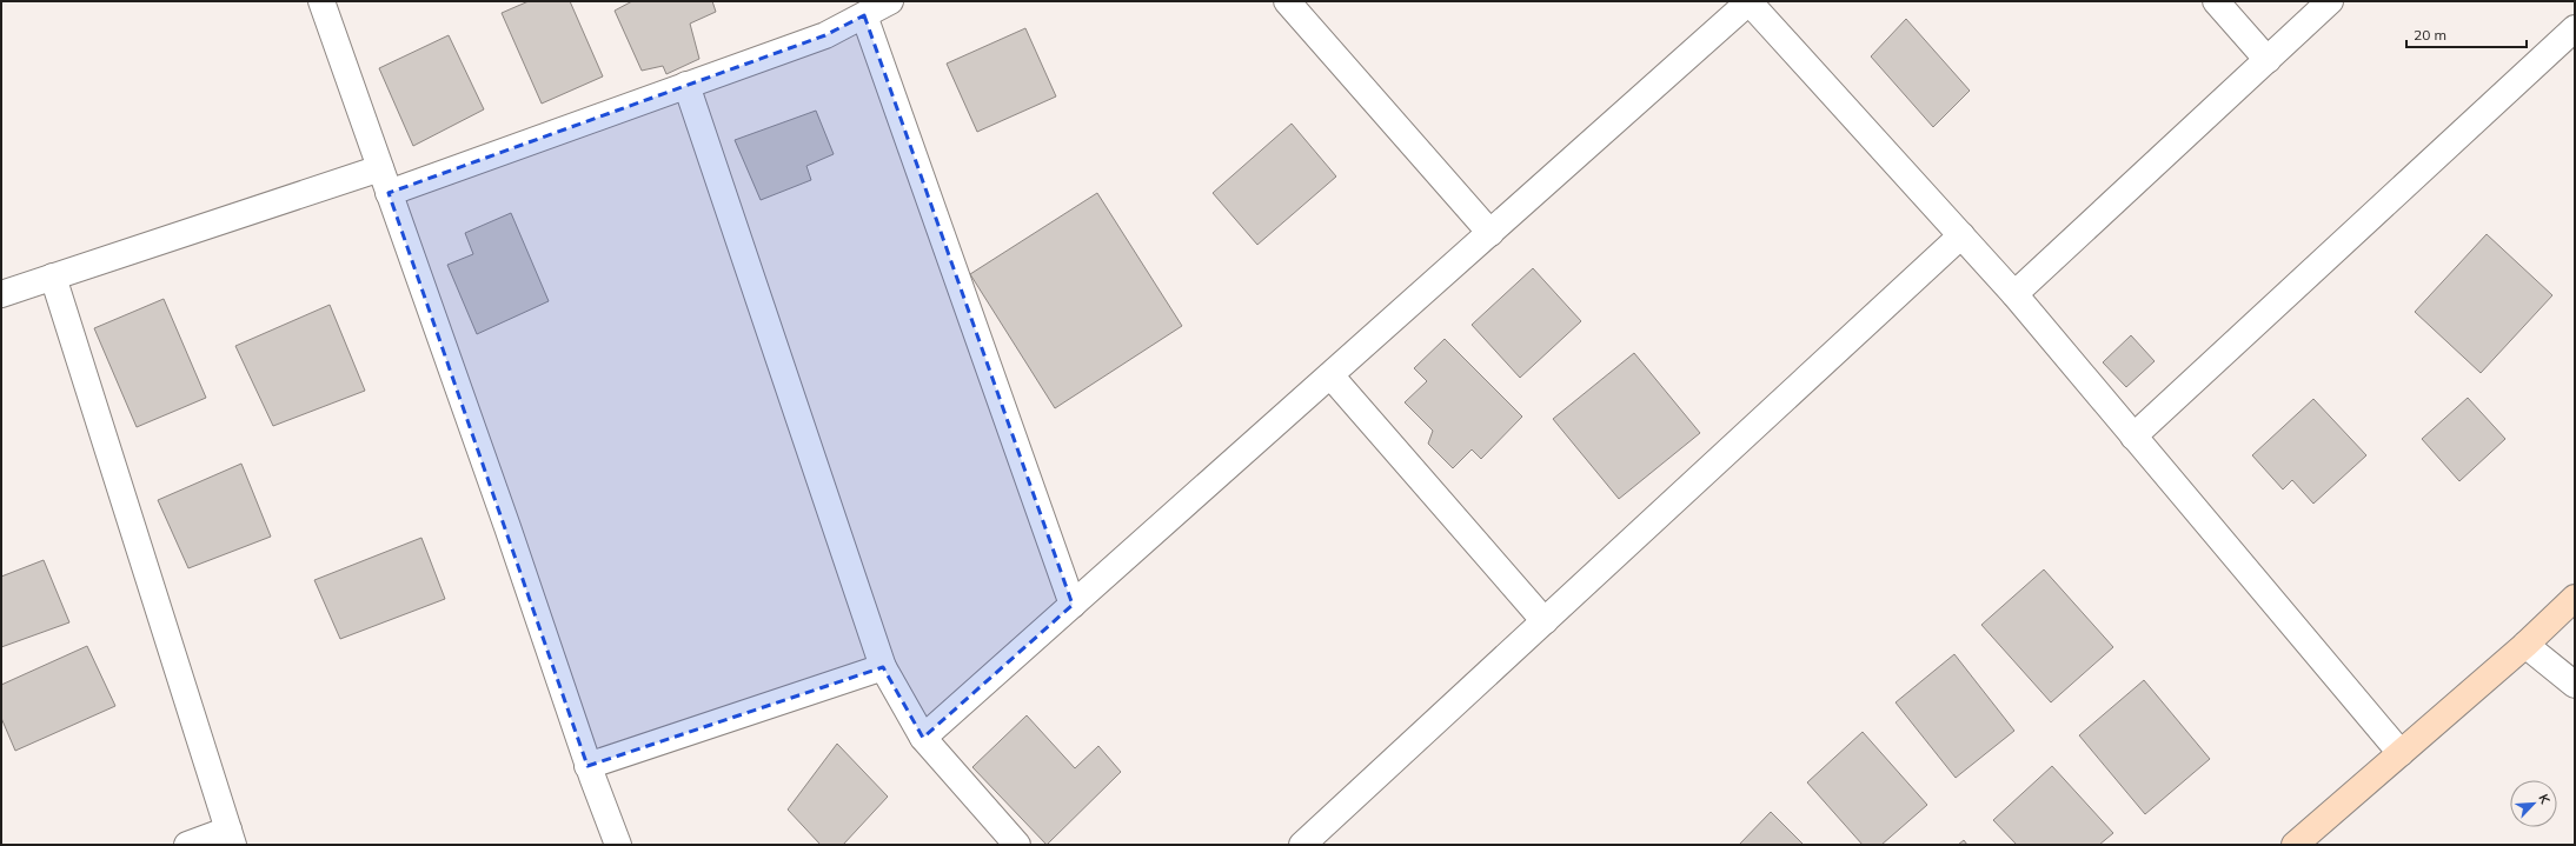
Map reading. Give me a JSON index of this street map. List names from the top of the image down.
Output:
{
  "scale_bar": "20 m",
  "north": "top right"
}
